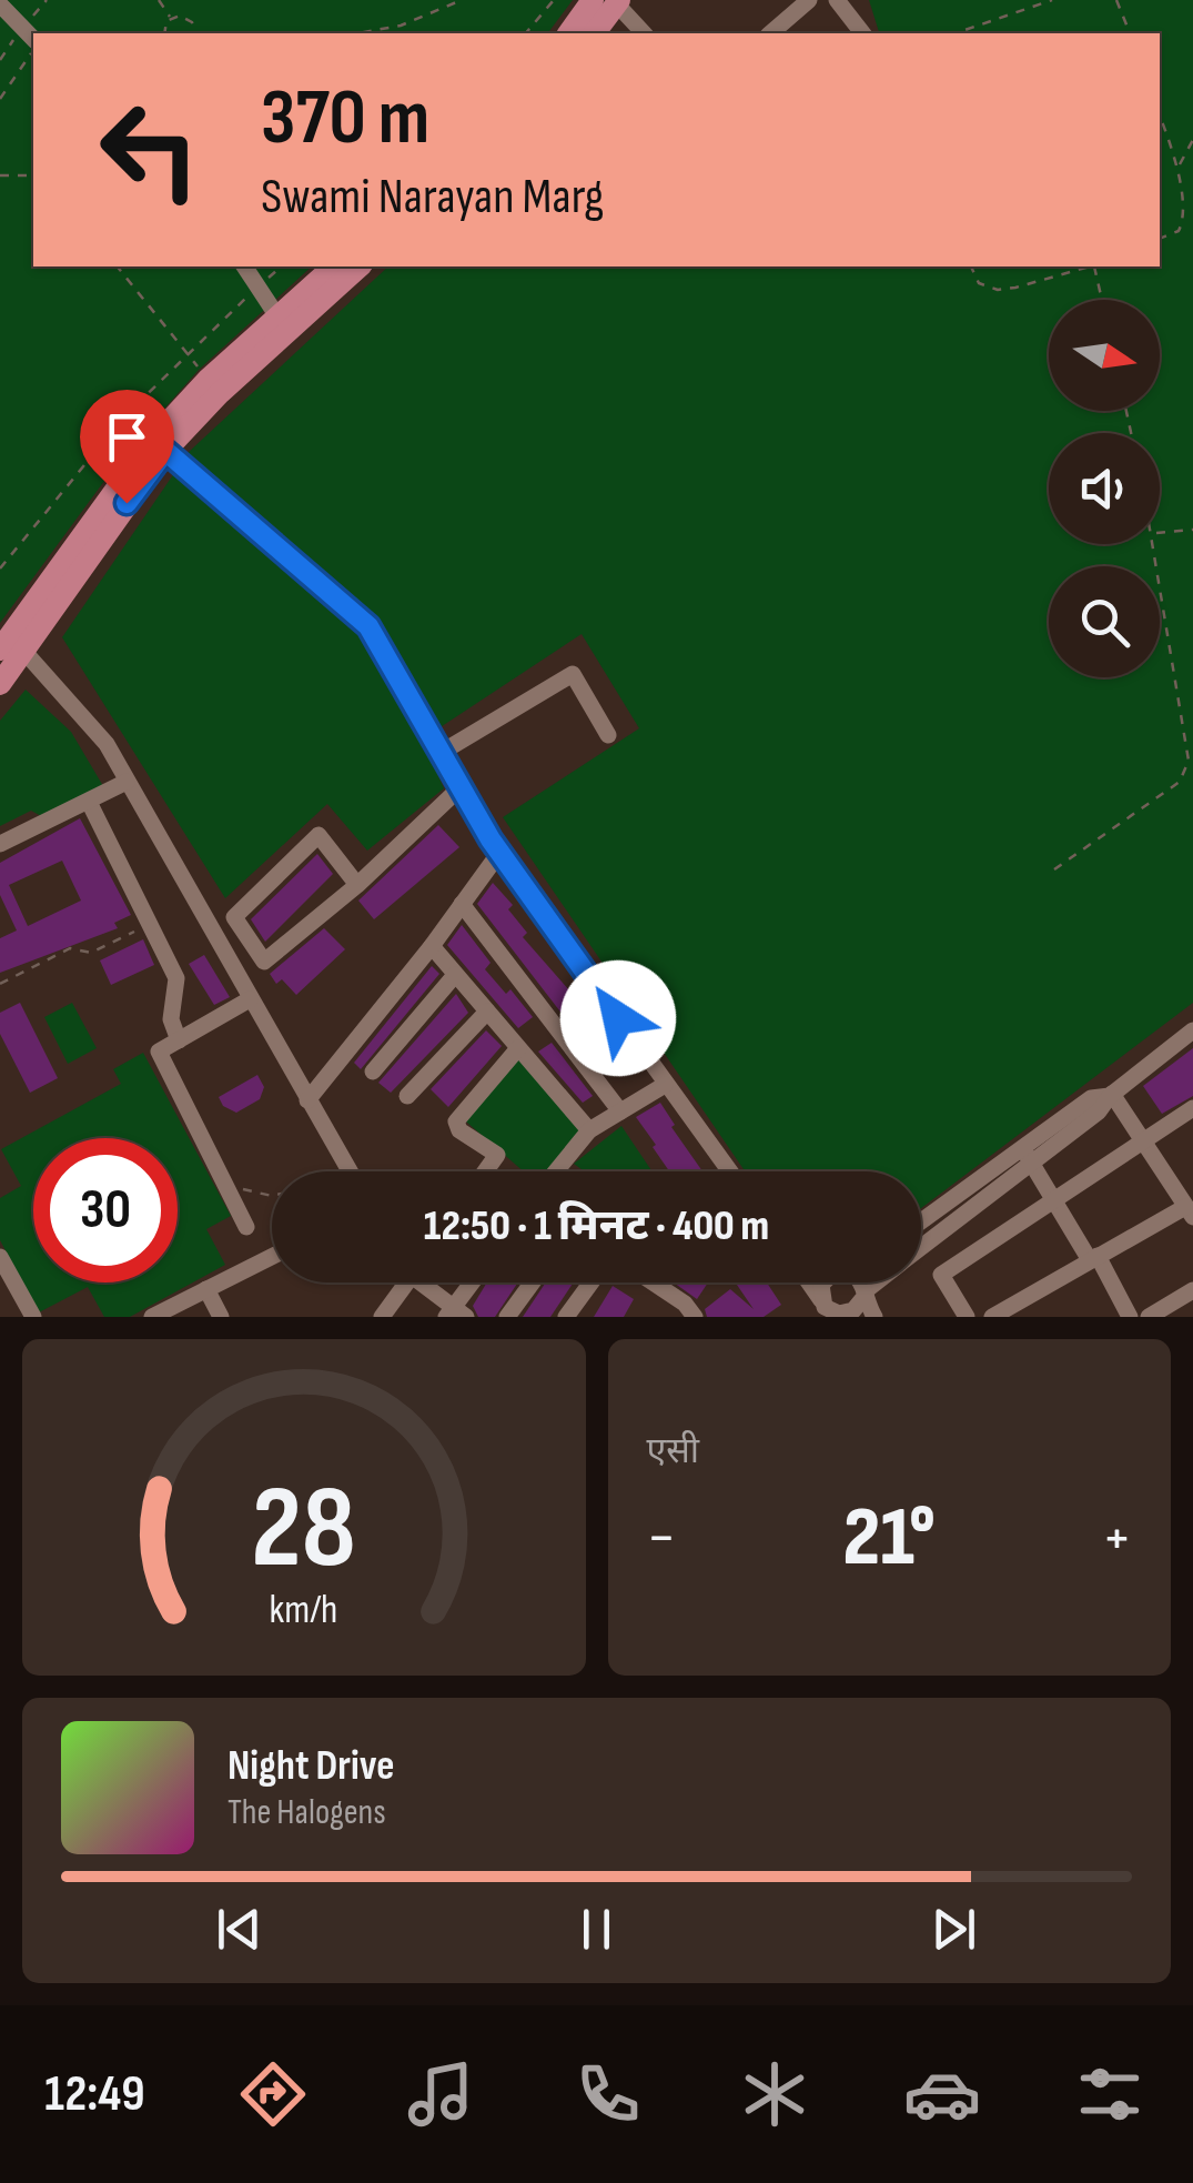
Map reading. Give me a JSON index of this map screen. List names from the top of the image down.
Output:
{
  "north": "right",
  "page": {
    "turn": ["370 m", "Swami Narayan Marg"],
    "limit": "30",
    "trip": "12:50 · 1 मिनट · 400 m",
    "tile": "एसी",
    "heat": ["−", "21°", "+"],
    "song": ["Night Drive", "The Halogens"],
    "tabs": "12:49",
    "gauge": ["28", "km/h"]
  }
}
